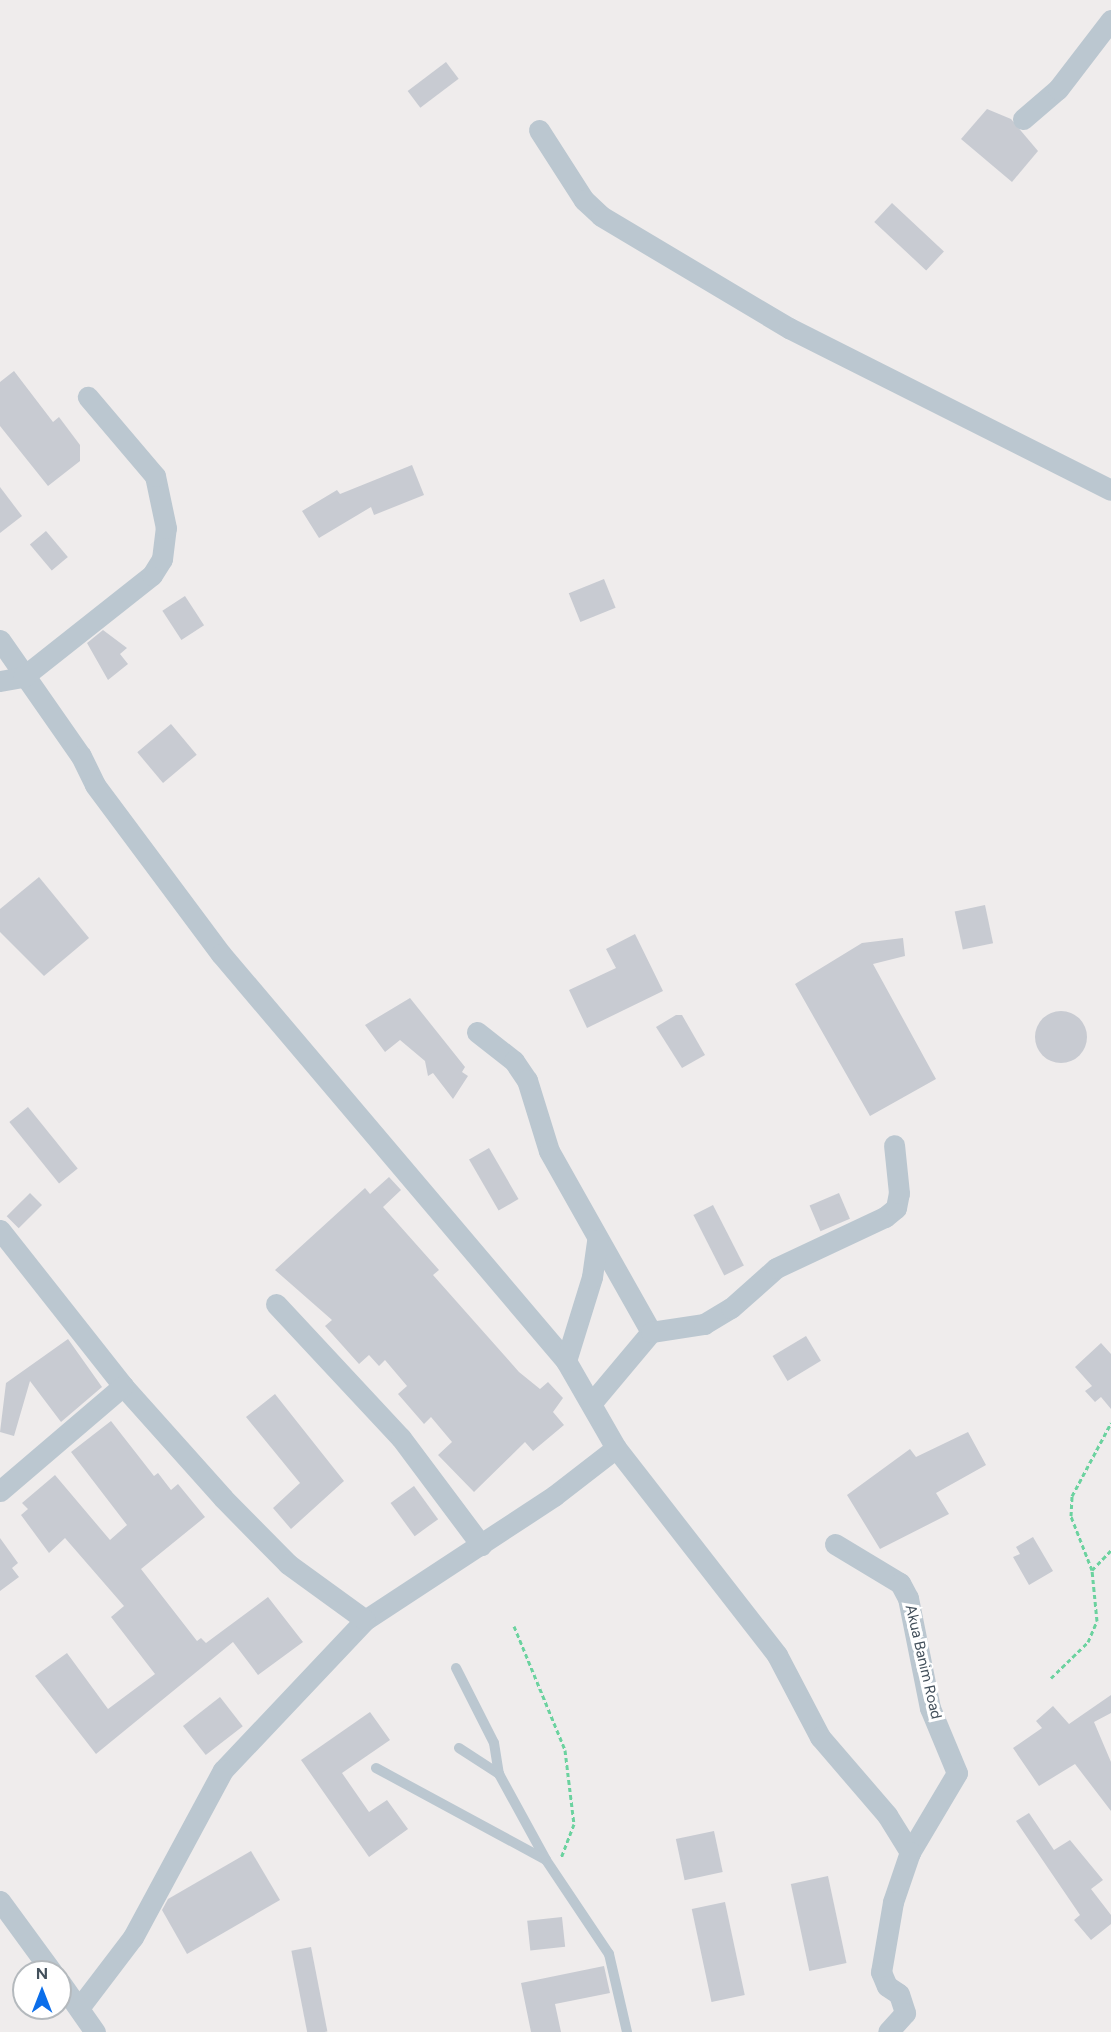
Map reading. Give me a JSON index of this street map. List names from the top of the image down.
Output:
{
  "streets": {
    "street": ["Akua Banim Road"]
  },
  "north": "top"
}
